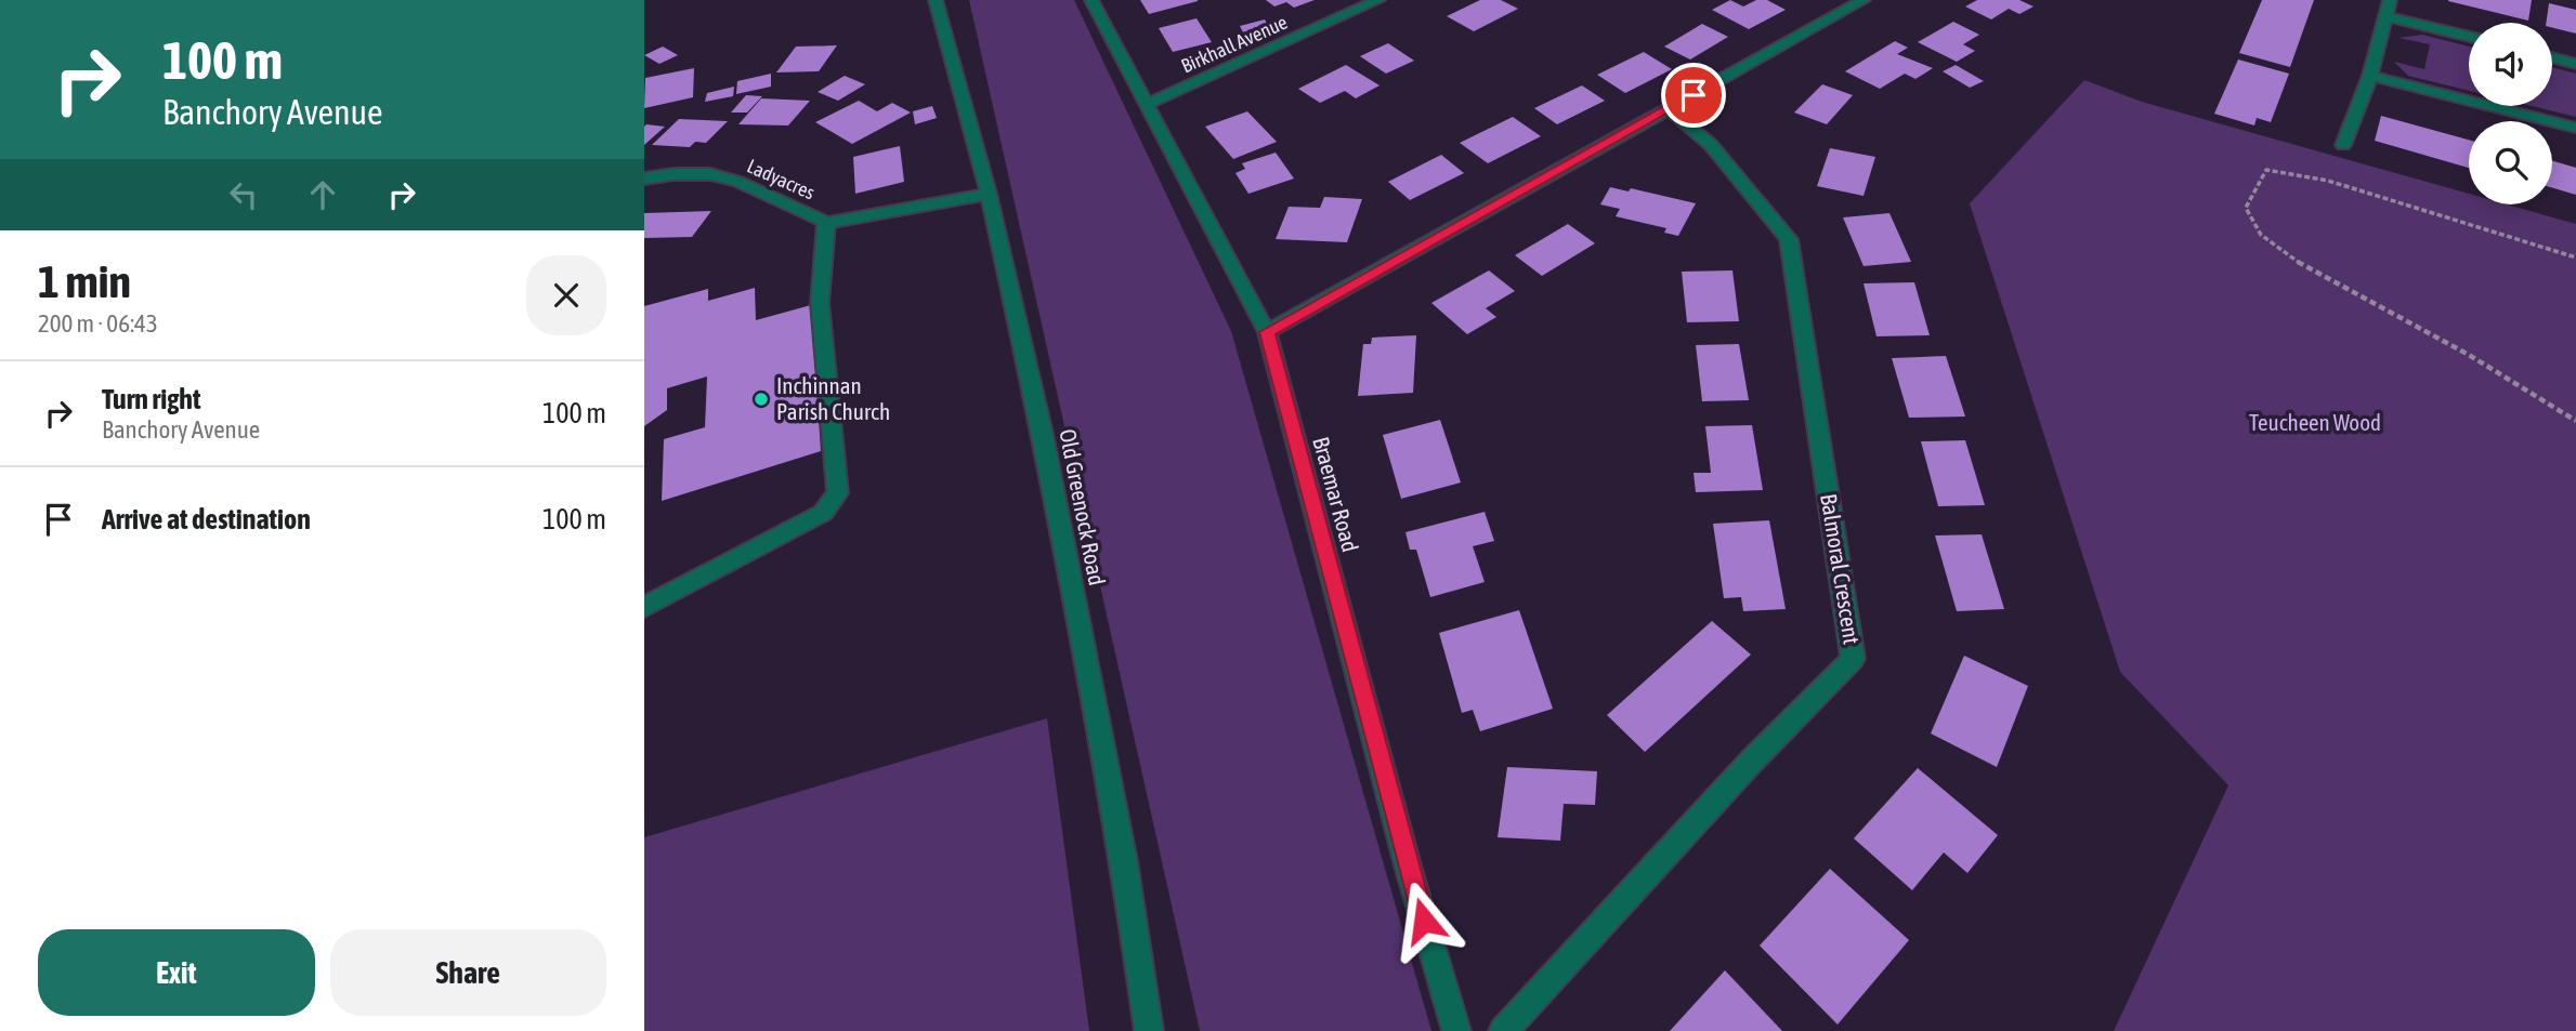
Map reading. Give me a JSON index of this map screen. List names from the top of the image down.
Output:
{
  "streets": {
    "street": [
      "Birkhall Avenue",
      "Ladyacres",
      "Braemar Road",
      "Old Greenock Road",
      "Balmoral Crescent"
    ]
  },
  "crossings": [
    ["Birkhall Avenue", "Braemar Road"],
    ["Ladyacres", "Old Greenock Road"]
  ],
  "parks": ["Teucheen Wood"],
  "places": ["Inchinnan Parish Church"],
  "page": {
    "turn": ["100 m", "Banchory Avenue"],
    "heading": ["1 min", "200 m · 06:43"],
    "list": [
      {
        "name": "Turn right",
        "note": "Banchory Avenue",
        "value": "100 m"
      },
      {
        "name": "Arrive at destination",
        "value": "100 m"
      }
    ],
    "buttons": ["Exit", "Share"]
  }
}
